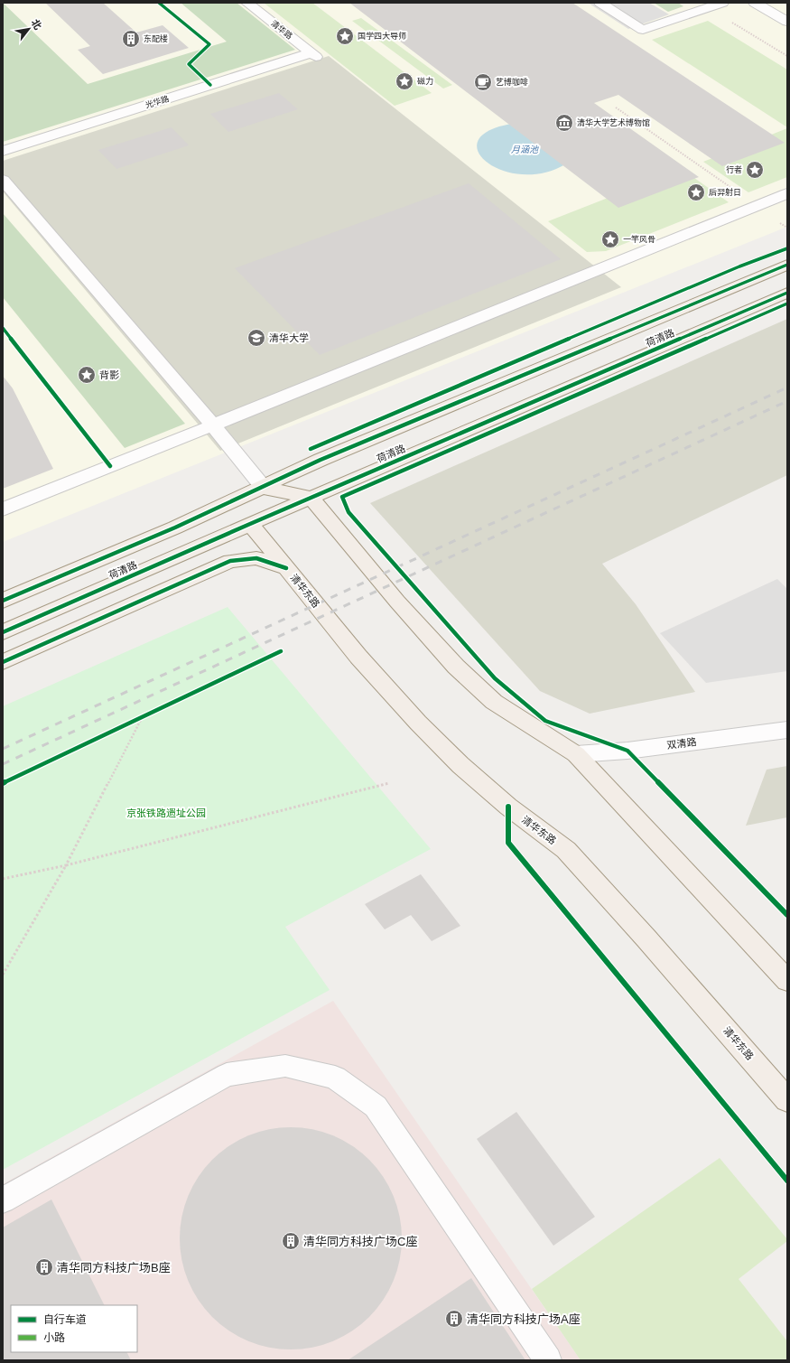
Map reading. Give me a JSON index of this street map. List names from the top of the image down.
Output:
{
  "streets": {
    "main road": ["荷清路", "清华东路"],
    "street": ["清华路", "光华路", "双清路"]
  },
  "crossings": [
    ["清华路", "光华路"],
    ["荷清路", "清华东路"]
  ],
  "water": ["月涵池"],
  "parks": ["京张铁路遗址公园"],
  "places": {
    "place": [
      "国学四大导师",
      "磁力",
      "行者",
      "后羿射日",
      "一竿风骨",
      "背影"
    ],
    "building": [
      "东配楼",
      "清华同方科技广场C座",
      "清华同方科技广场B座",
      "清华同方科技广场A座"
    ],
    "cafe": ["艺博咖啡"],
    "museum": ["清华大学艺术博物馆"],
    "school or university": ["清华大学"]
  },
  "legend": ["自行车道", "小路"],
  "north": "top right"
}
